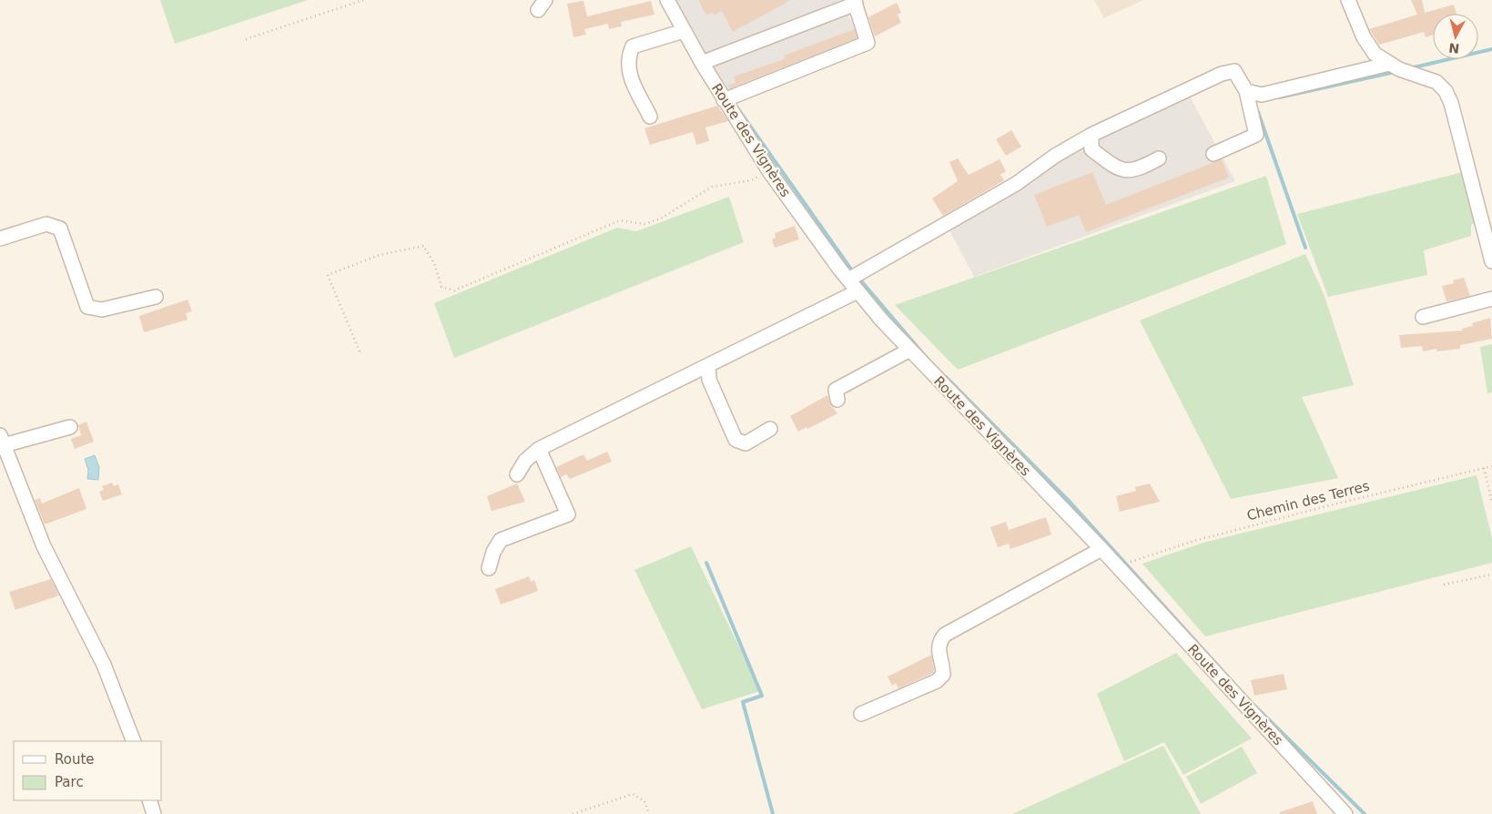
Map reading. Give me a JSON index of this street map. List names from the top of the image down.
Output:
{
  "streets": {
    "street": ["Route des Vignères"],
    "path": ["Chemin des Terres"]
  },
  "legend": ["Route", "Parc"],
  "north": "bottom"
}
